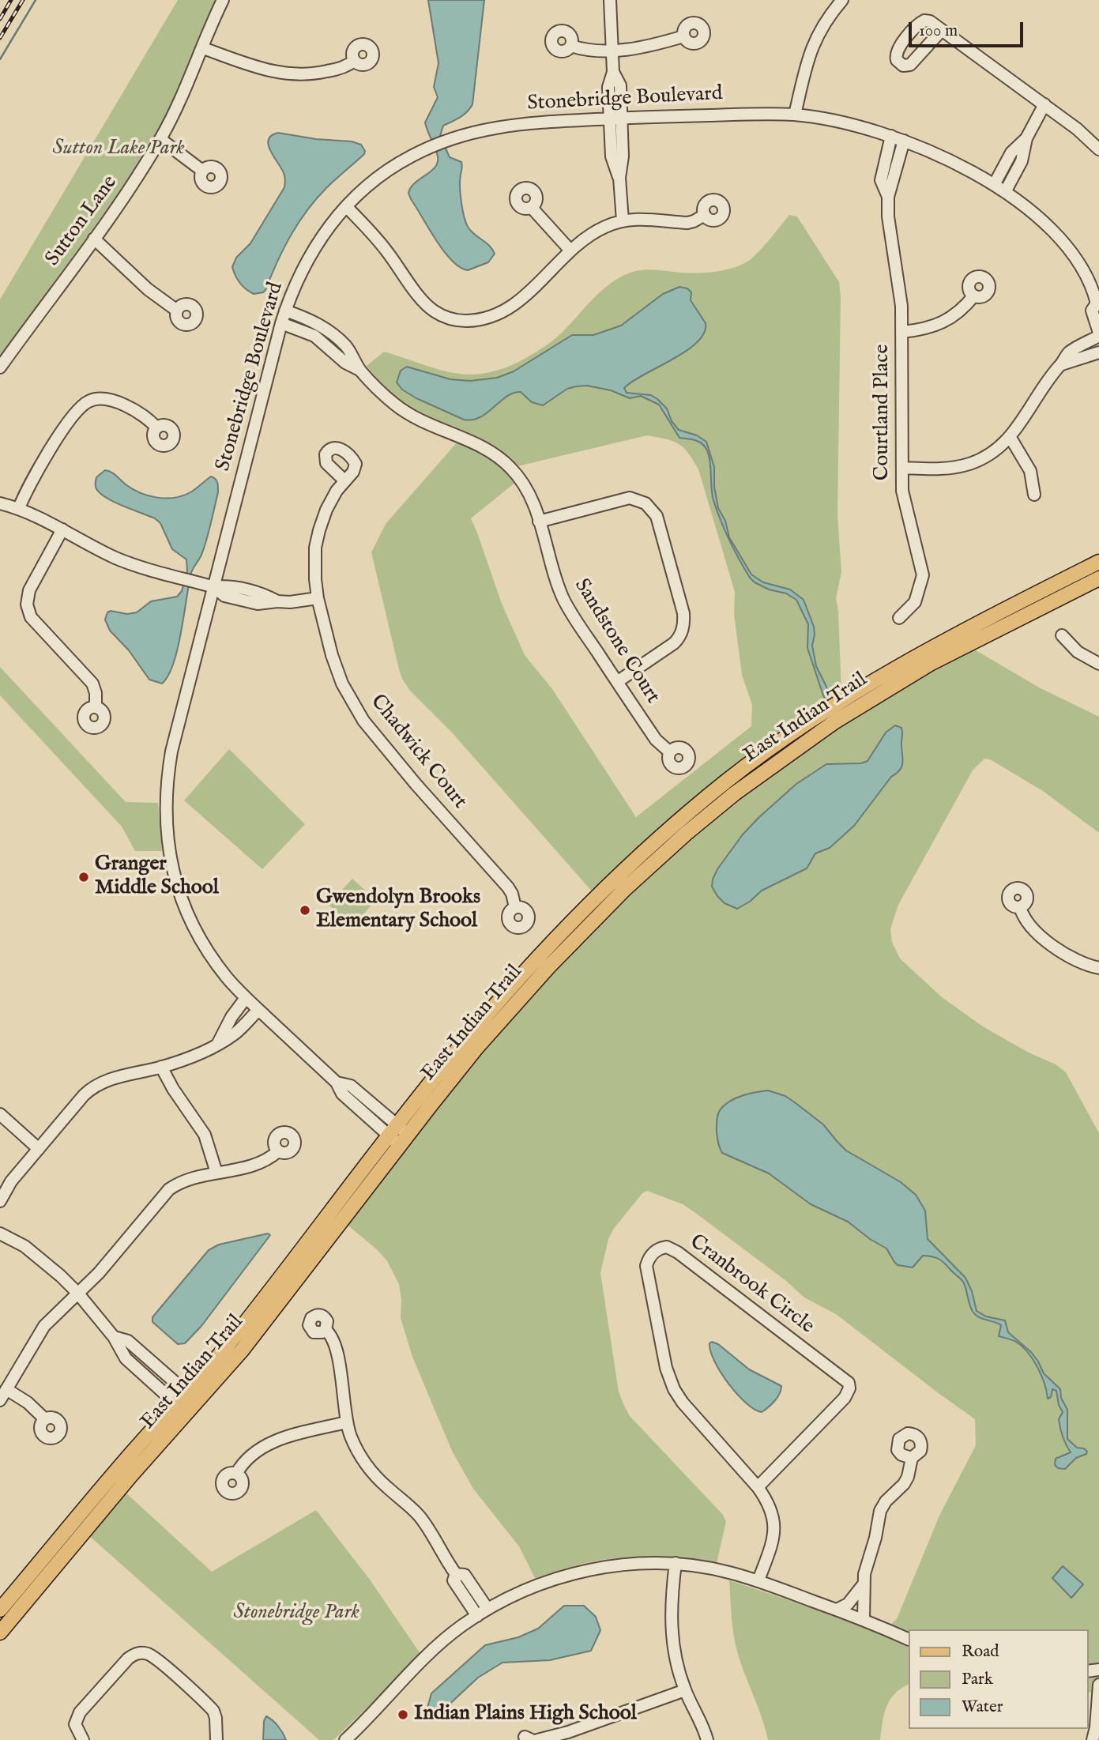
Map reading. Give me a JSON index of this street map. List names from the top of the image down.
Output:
{
  "streets": {
    "main road": ["East Indian Trail"],
    "street": [
      "Stonebridge Boulevard",
      "Sutton Lane",
      "Courtland Place",
      "Sandstone Court",
      "Chadwick Court",
      "Cranbrook Circle"
    ]
  },
  "crossings": [
    ["Stonebridge Boulevard", "Courtland Place"],
    ["Stonebridge Boulevard", "Sandstone Court"],
    ["Stonebridge Boulevard", "East Indian Trail"]
  ],
  "parks": ["Sutton Lake Park", "Stonebridge Park"],
  "places": ["Granger Middle School", "Gwendolyn Brooks Elementary School", "Indian Plains High School"],
  "legend": ["Road", "Park", "Water"],
  "scale_bar": "100 m"
}
